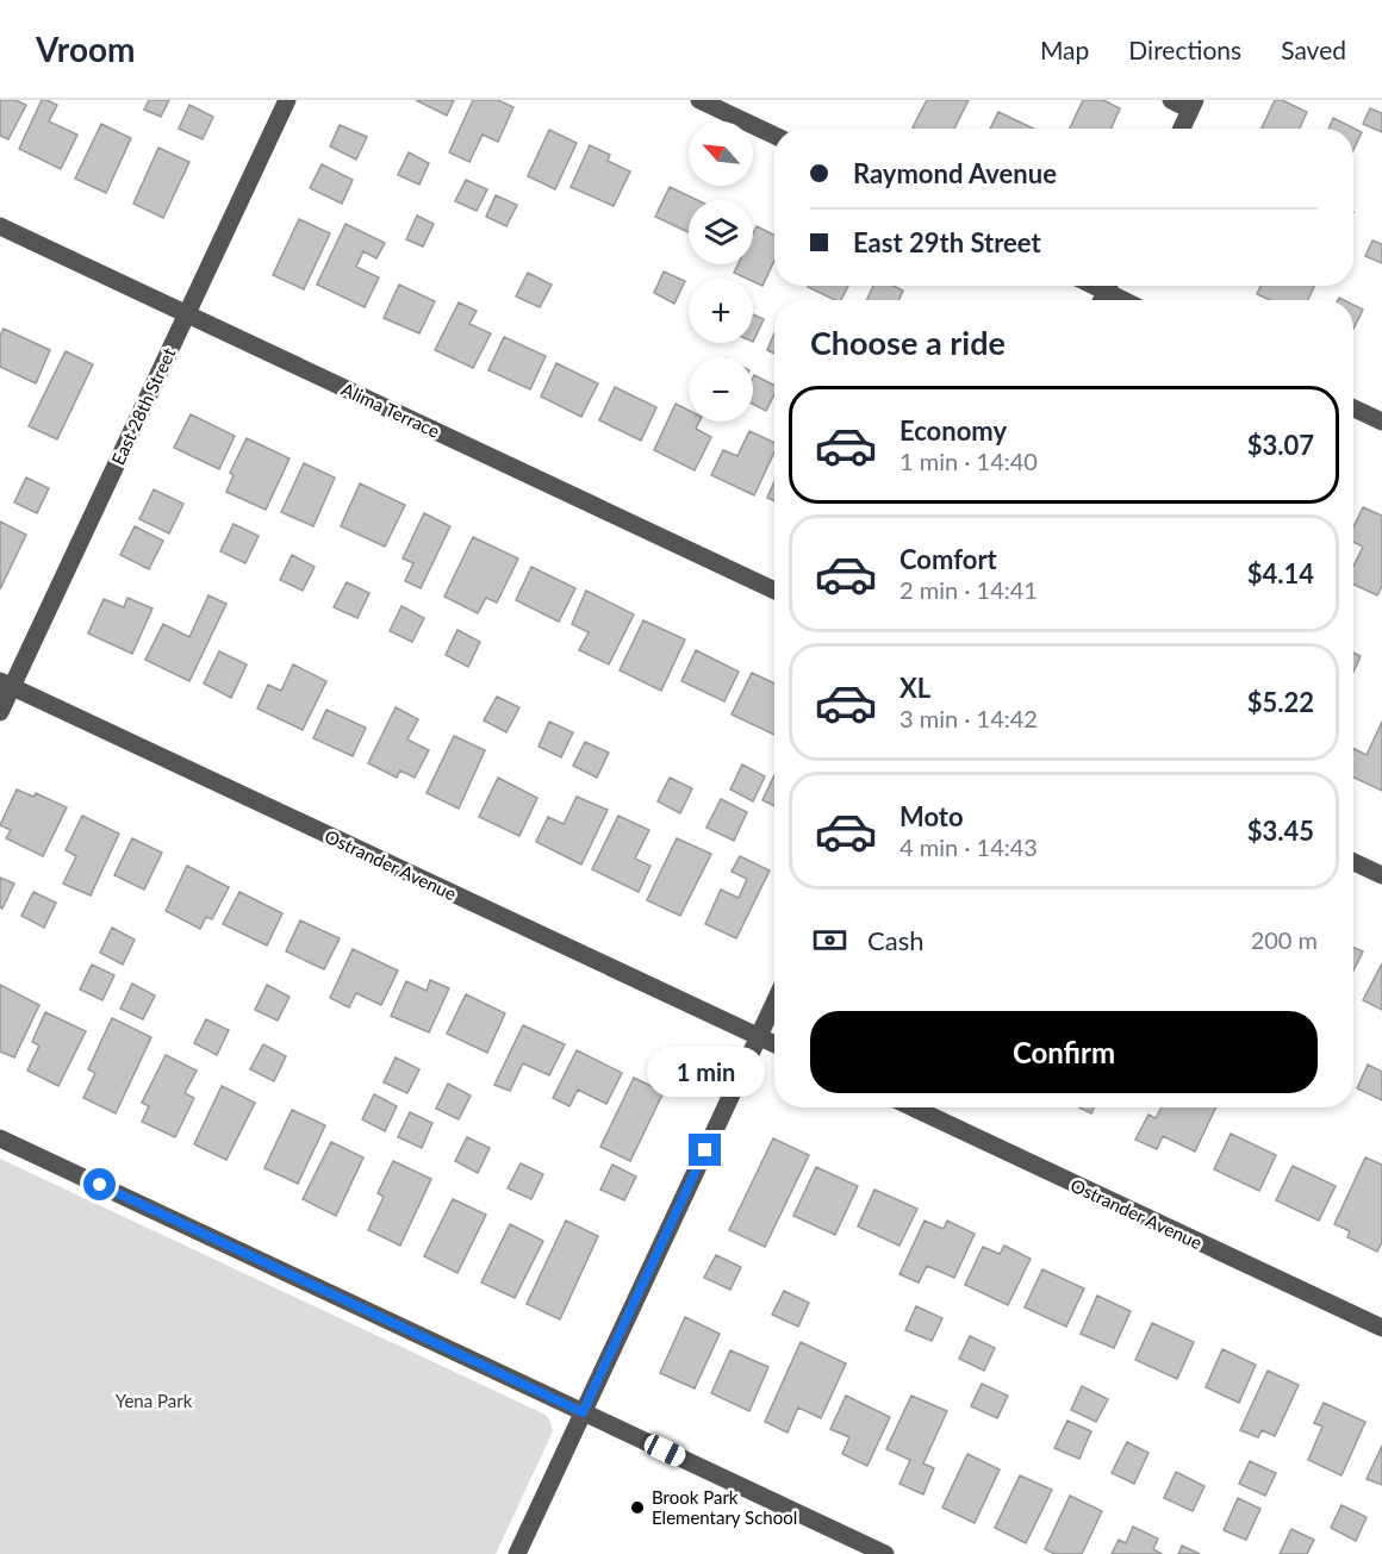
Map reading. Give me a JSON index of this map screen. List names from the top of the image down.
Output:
{
  "streets": {
    "street": ["East 28th Street", "Alima Terrace", "Ostrander Avenue"]
  },
  "crossings": [
    ["East 28th Street", "Alima Terrace"],
    ["East 28th Street", "Ostrander Avenue"]
  ],
  "parks": ["Yena Park"],
  "places": ["Brook Park Elementary School"],
  "north": "top left",
  "page": {
    "header": "Vroom",
    "nav": ["Map", "Directions", "Saved"],
    "map_buttons": ["+", "−"],
    "banner": ["Raymond Avenue", "East 29th Street"],
    "heading": "Choose a ride",
    "list": [
      {
        "name": "Economy",
        "note": "1 min · 14:40",
        "value": "$3.07"
      },
      {
        "name": "Comfort",
        "note": "2 min · 14:41",
        "value": "$4.14"
      },
      {
        "name": "XL",
        "note": "3 min · 14:42",
        "value": "$5.22"
      },
      {
        "name": "Moto",
        "note": "4 min · 14:43",
        "value": "$3.45"
      }
    ],
    "pay": ["Cash", "200 m"],
    "buttons": "Confirm",
    "bubble": "1 min"
  }
}
